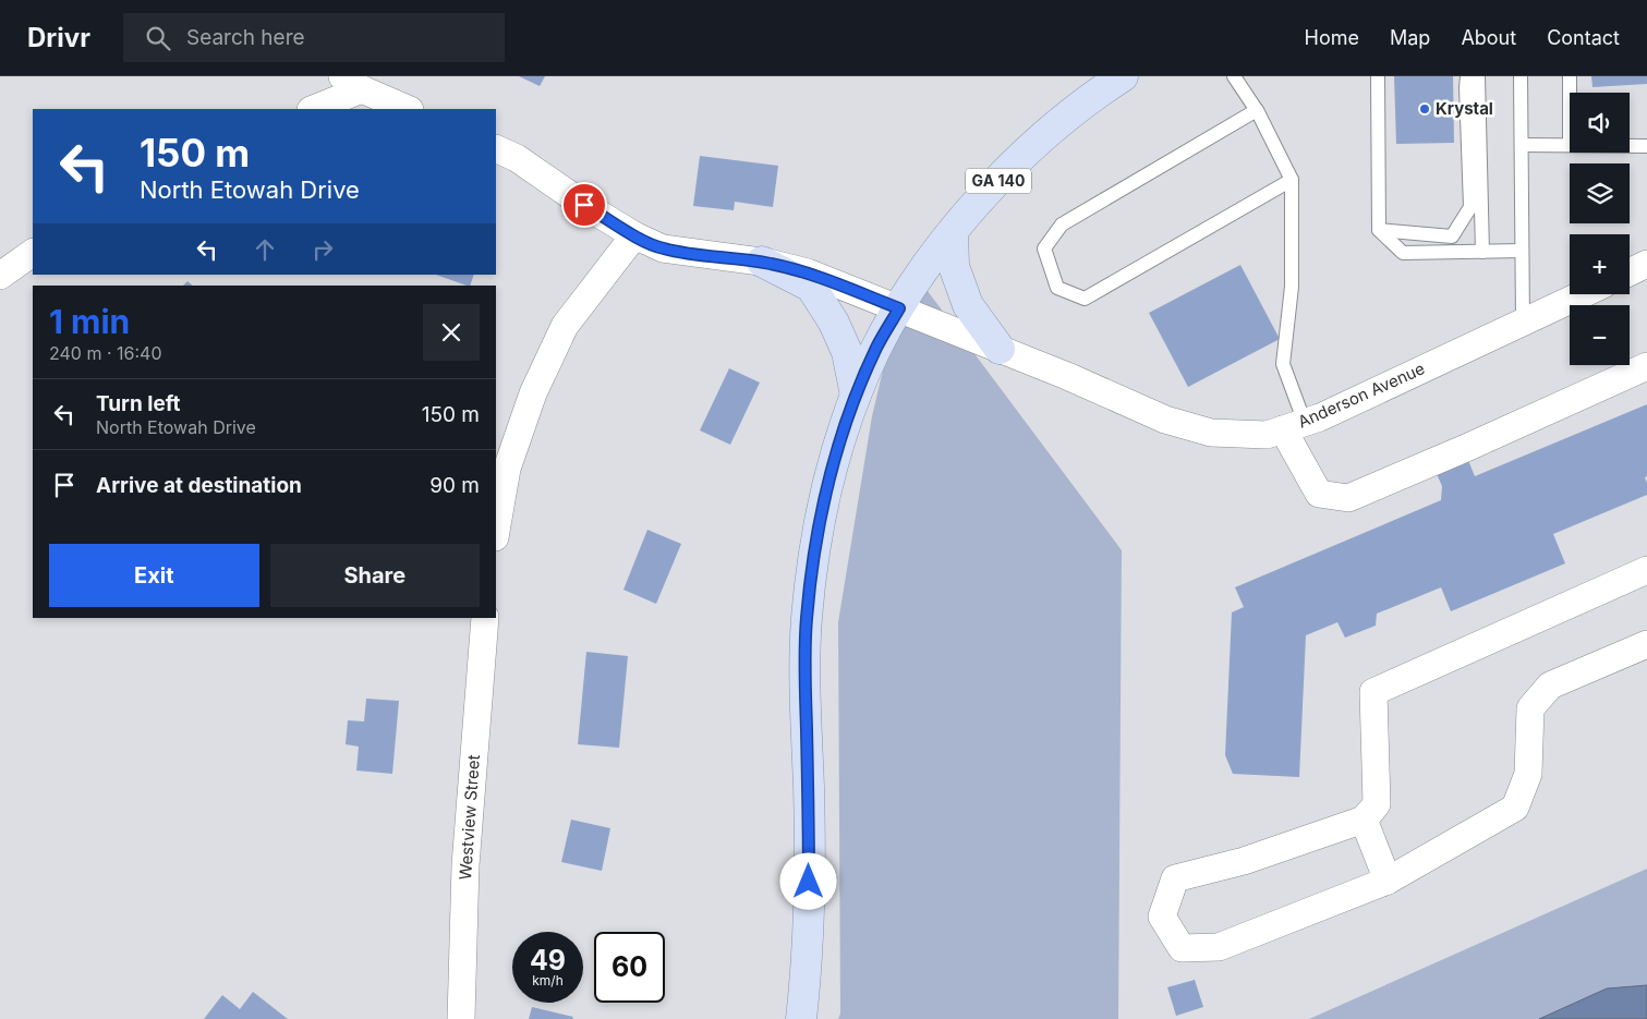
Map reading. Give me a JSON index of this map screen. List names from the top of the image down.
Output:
{
  "streets": {
    "main road": ["GA 140"],
    "street": ["Anderson Avenue", "Westview Street"]
  },
  "crossings": [
    ["GA 140", "Anderson Avenue"]
  ],
  "places": ["Krystal"],
  "page": {
    "header": "Drivr",
    "search": "Search here",
    "nav": [
      "Home",
      "Map",
      "About",
      "Contact"
    ],
    "map_buttons": ["+", "−"],
    "turn": ["150 m", "North Etowah Drive"],
    "heading": ["1 min", "240 m · 16:40"],
    "list": [
      {
        "name": "Turn left",
        "note": "North Etowah Drive",
        "value": "150 m"
      },
      {
        "name": "Arrive at destination",
        "value": "90 m"
      }
    ],
    "buttons": ["Exit", "Share"],
    "speed": "49 km/h",
    "limit": "60"
  }
}
